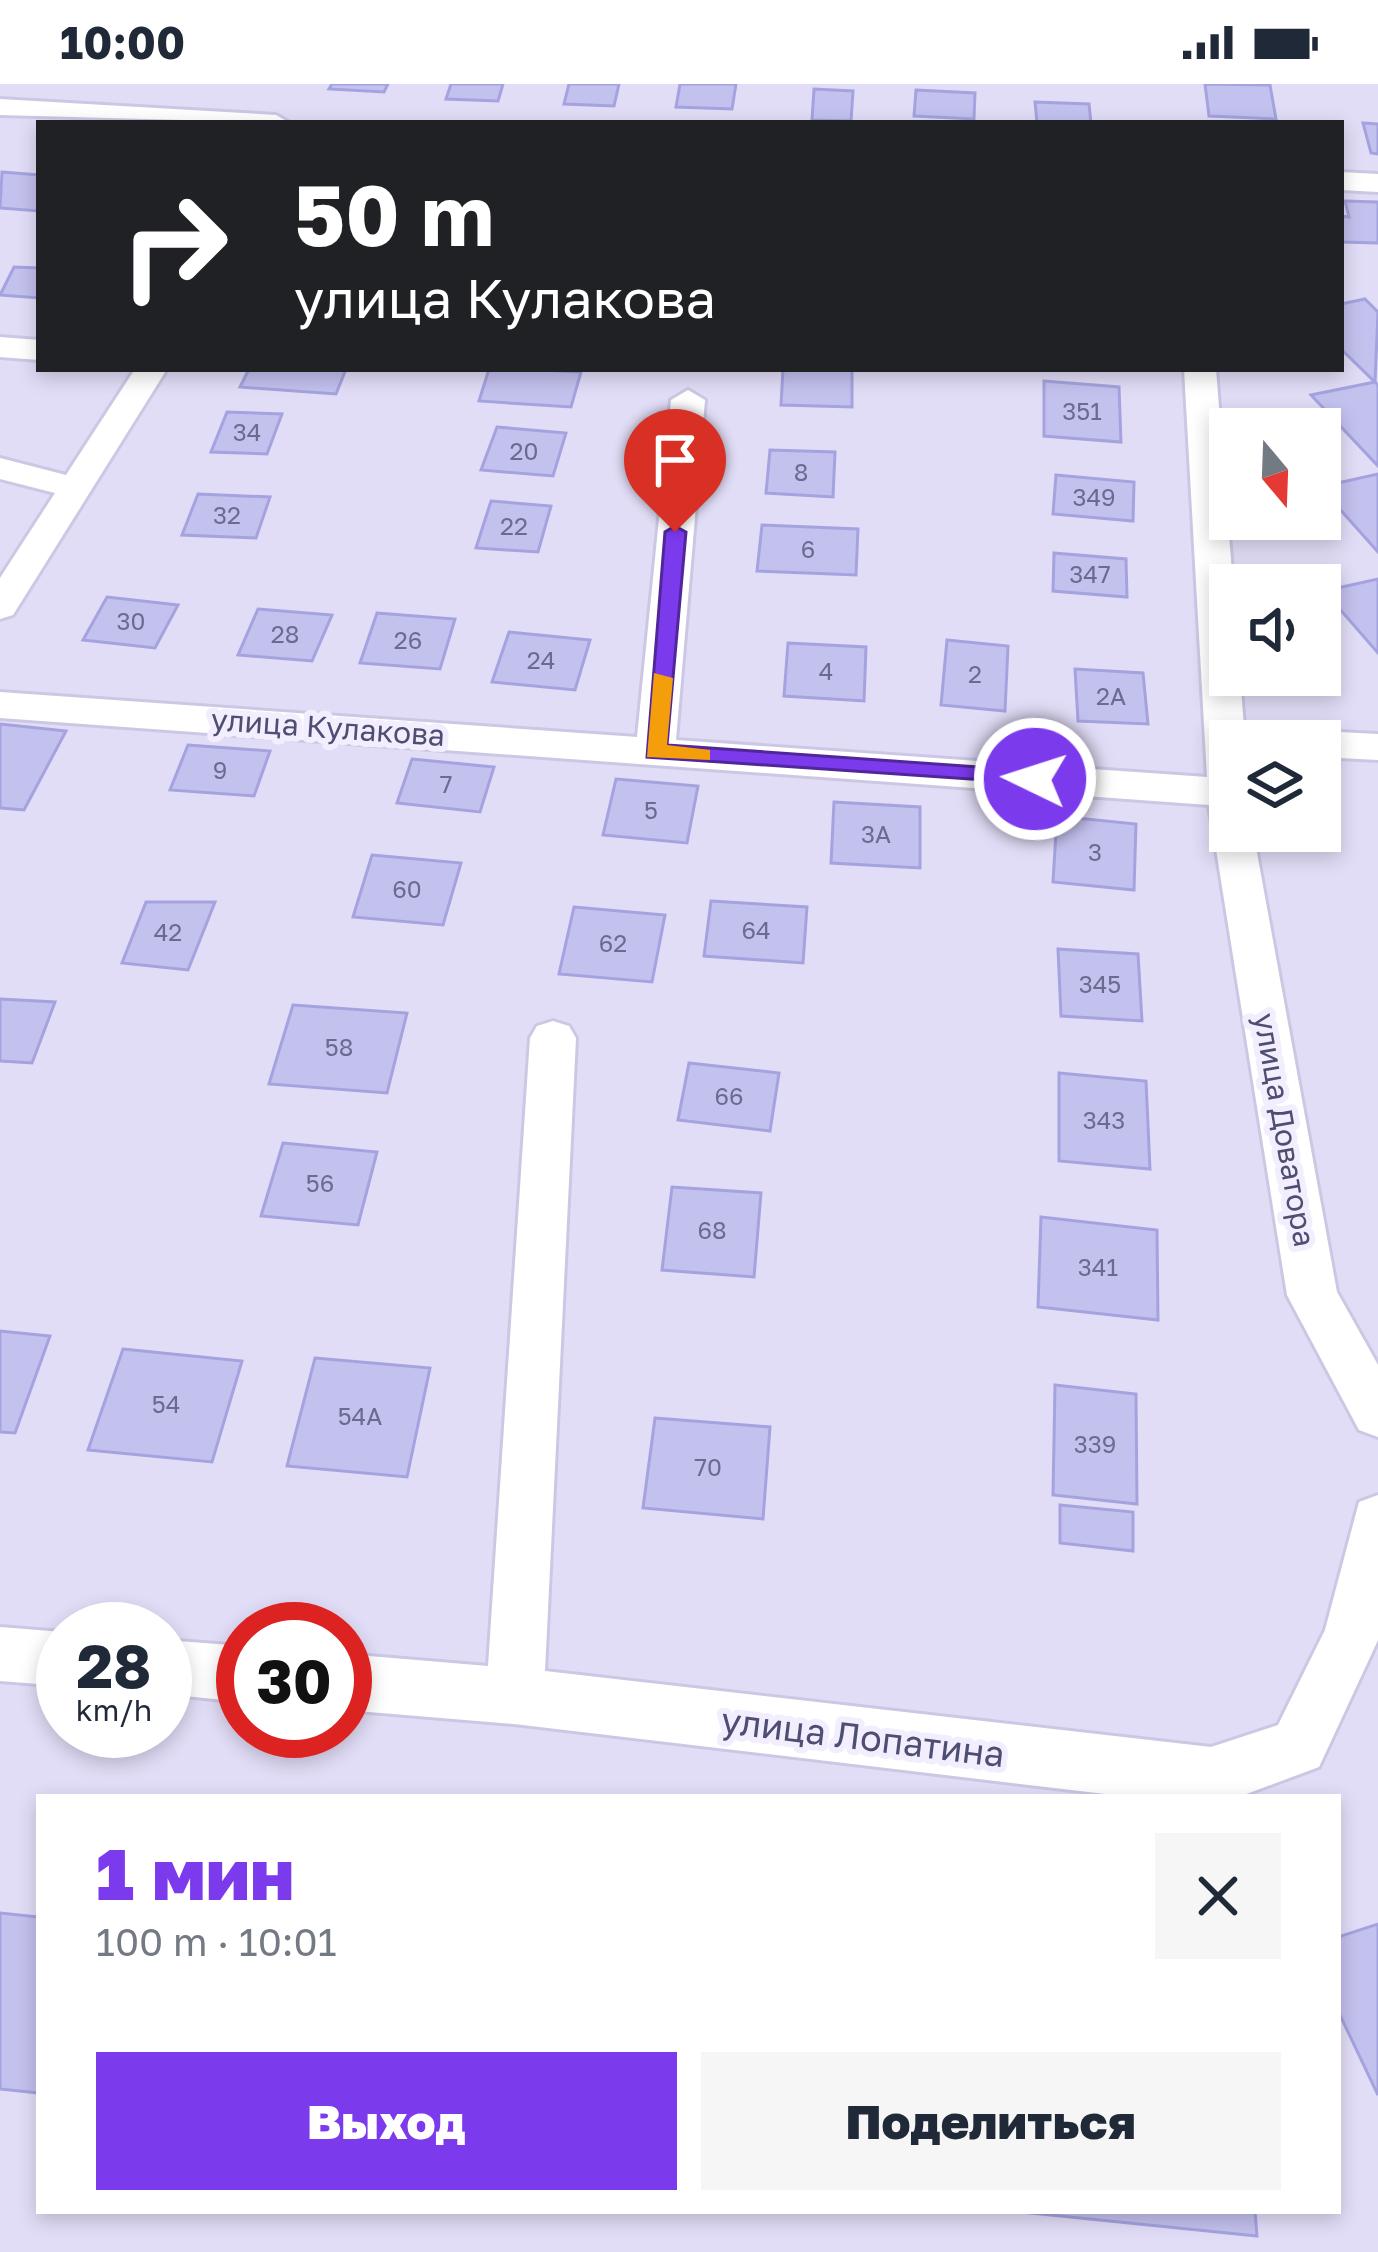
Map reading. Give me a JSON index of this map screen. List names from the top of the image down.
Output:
{
  "streets": {
    "street": ["улица Кулакова", "улица Доватора", "улица Лопатина"]
  },
  "house_numbers": [
    "351",
    "34",
    "20",
    "8",
    "349",
    "32",
    "22",
    "6",
    "347",
    "30",
    "28",
    "26",
    "24",
    "4",
    "2",
    "2А",
    "9",
    "7",
    "5",
    "3А",
    "3",
    "60",
    "64",
    "42",
    "62",
    "345",
    "58",
    "66",
    "343",
    "56",
    "68",
    "341",
    "54",
    "54А",
    "339",
    "70"
  ],
  "north": "bottom",
  "page": {
    "status": "10:00",
    "turn": ["50 m", "улица Кулакова"],
    "speed": "28 km/h",
    "limit": "30",
    "heading": ["1 мин", "100 m · 10:01"],
    "buttons": ["Выход", "Поделиться"]
  }
}
